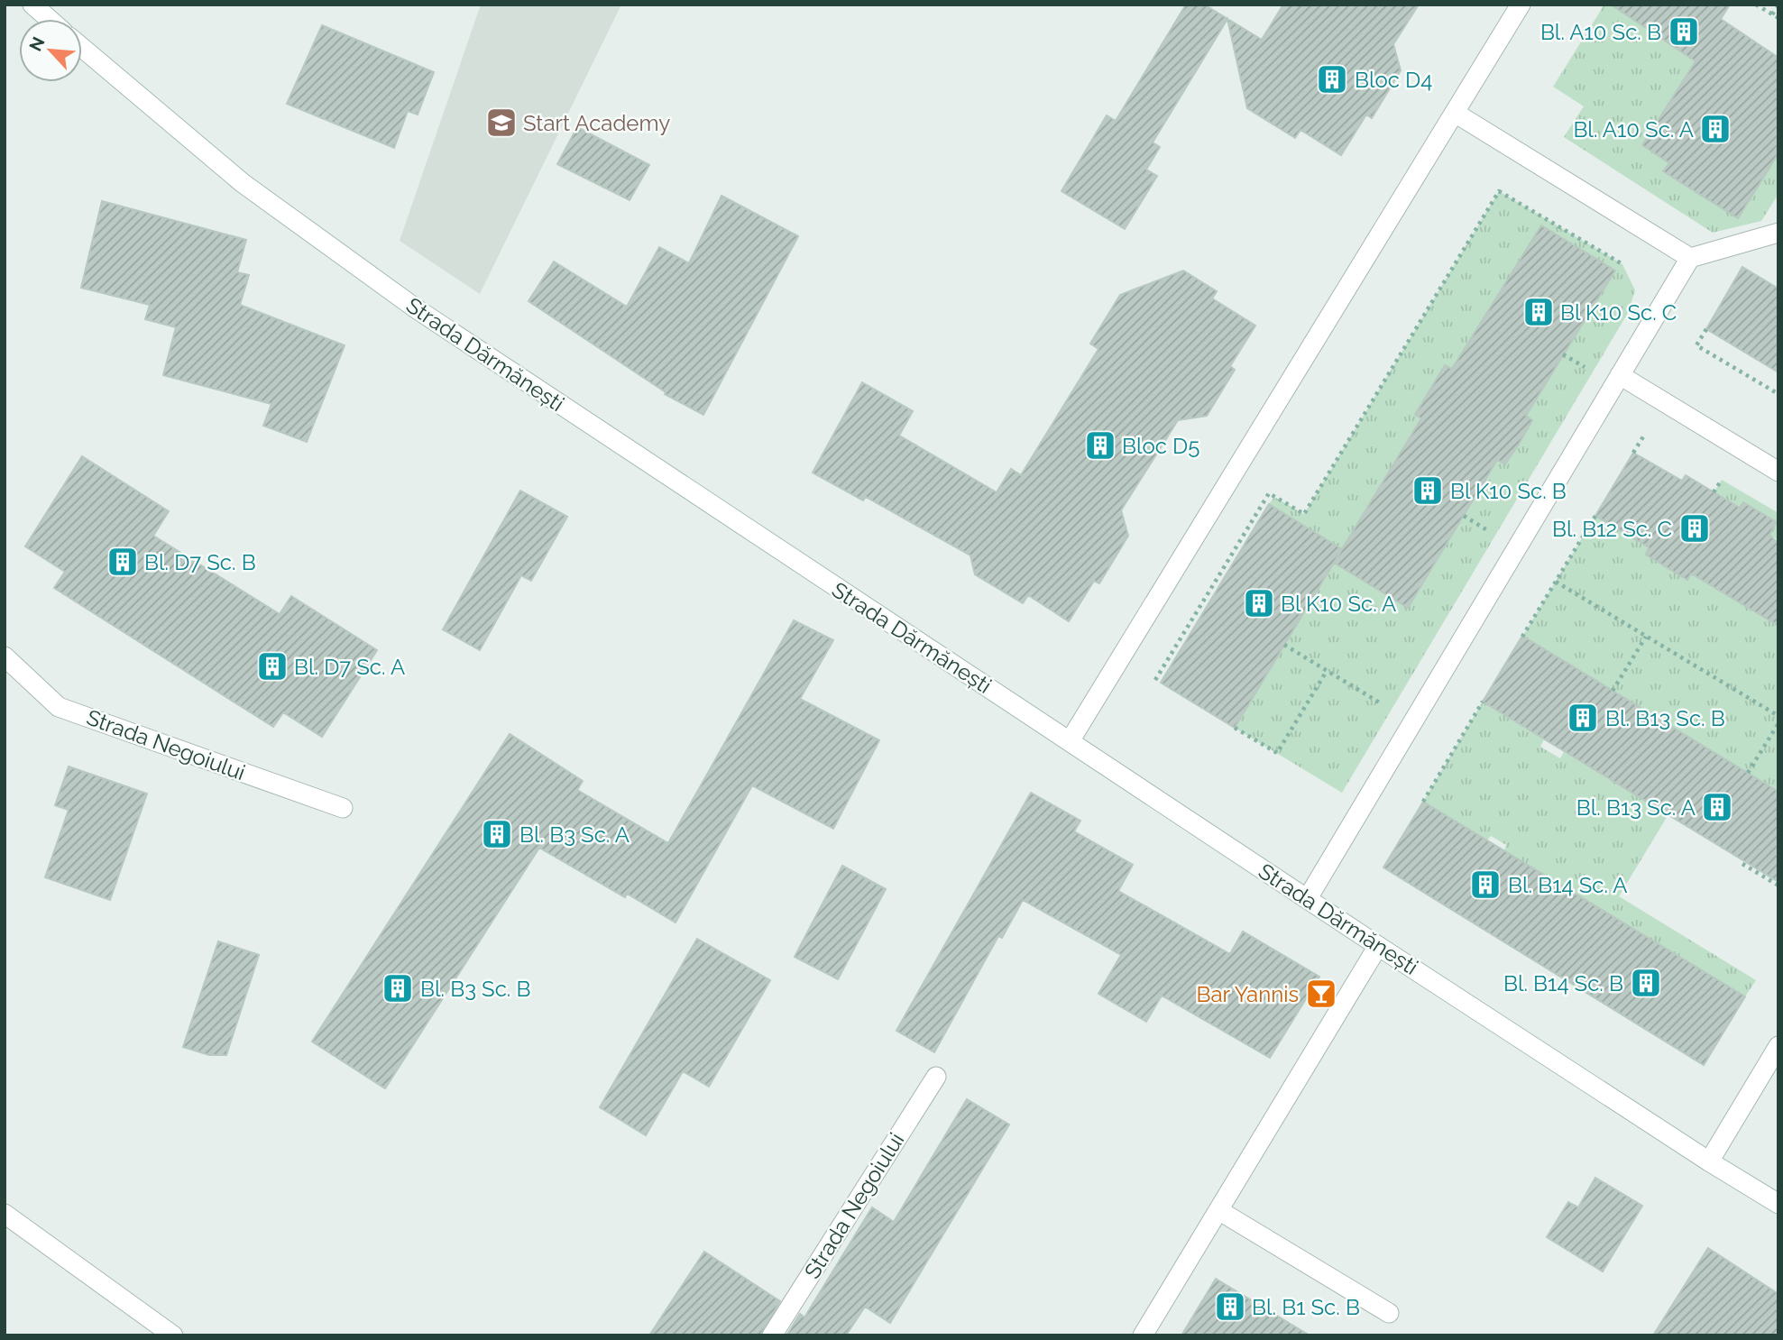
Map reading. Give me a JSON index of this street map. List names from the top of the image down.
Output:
{
  "streets": {
    "street": ["Strada Dărmănești", "Strada Negoiului"]
  },
  "places": {
    "building": [
      "Bl. A10 Sc. B",
      "Bloc D4",
      "Bl. A10 Sc. A",
      "Bl K10 Sc. C",
      "Bloc D5",
      "Bl K10 Sc. B",
      "Bl. B12 Sc. C",
      "Bl. D7 Sc. B",
      "Bl K10 Sc. A",
      "Bl. D7 Sc. A",
      "Bl. B13 Sc. B",
      "Bl. B13 Sc. A",
      "Bl. B3 Sc. A",
      "Bl. B14 Sc. A",
      "Bl. B14 Sc. B",
      "Bl. B3 Sc. B",
      "Bl. B1 Sc. B"
    ],
    "school or university": ["Start Academy"],
    "bar": ["Bar Yannis"]
  },
  "north": "top left"
}
